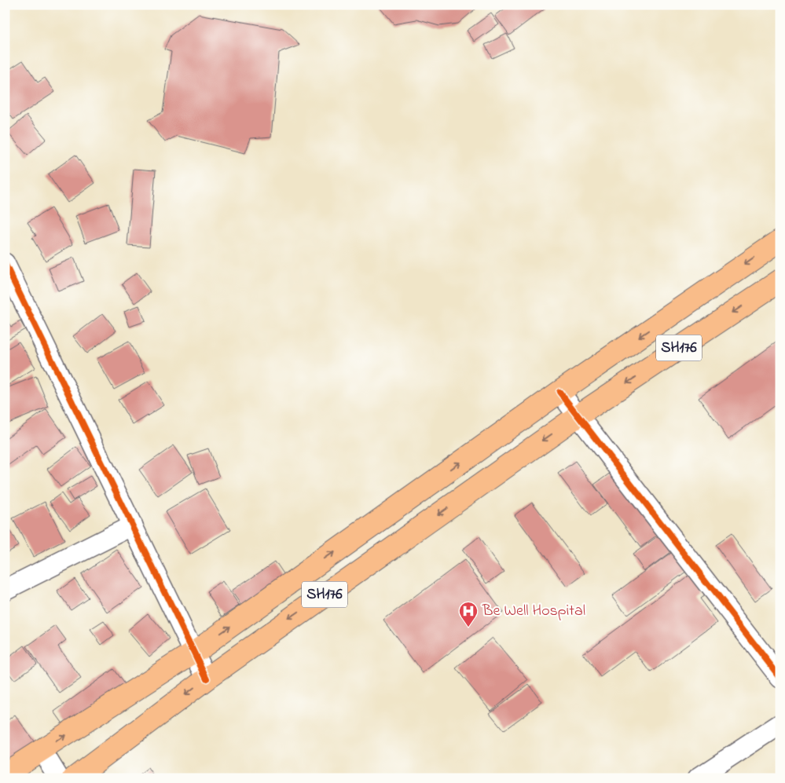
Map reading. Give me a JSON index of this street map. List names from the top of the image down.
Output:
{
  "streets": {
    "main road": ["SH176"]
  },
  "places": {
    "hospital": ["Be Well Hospital"]
  }
}
